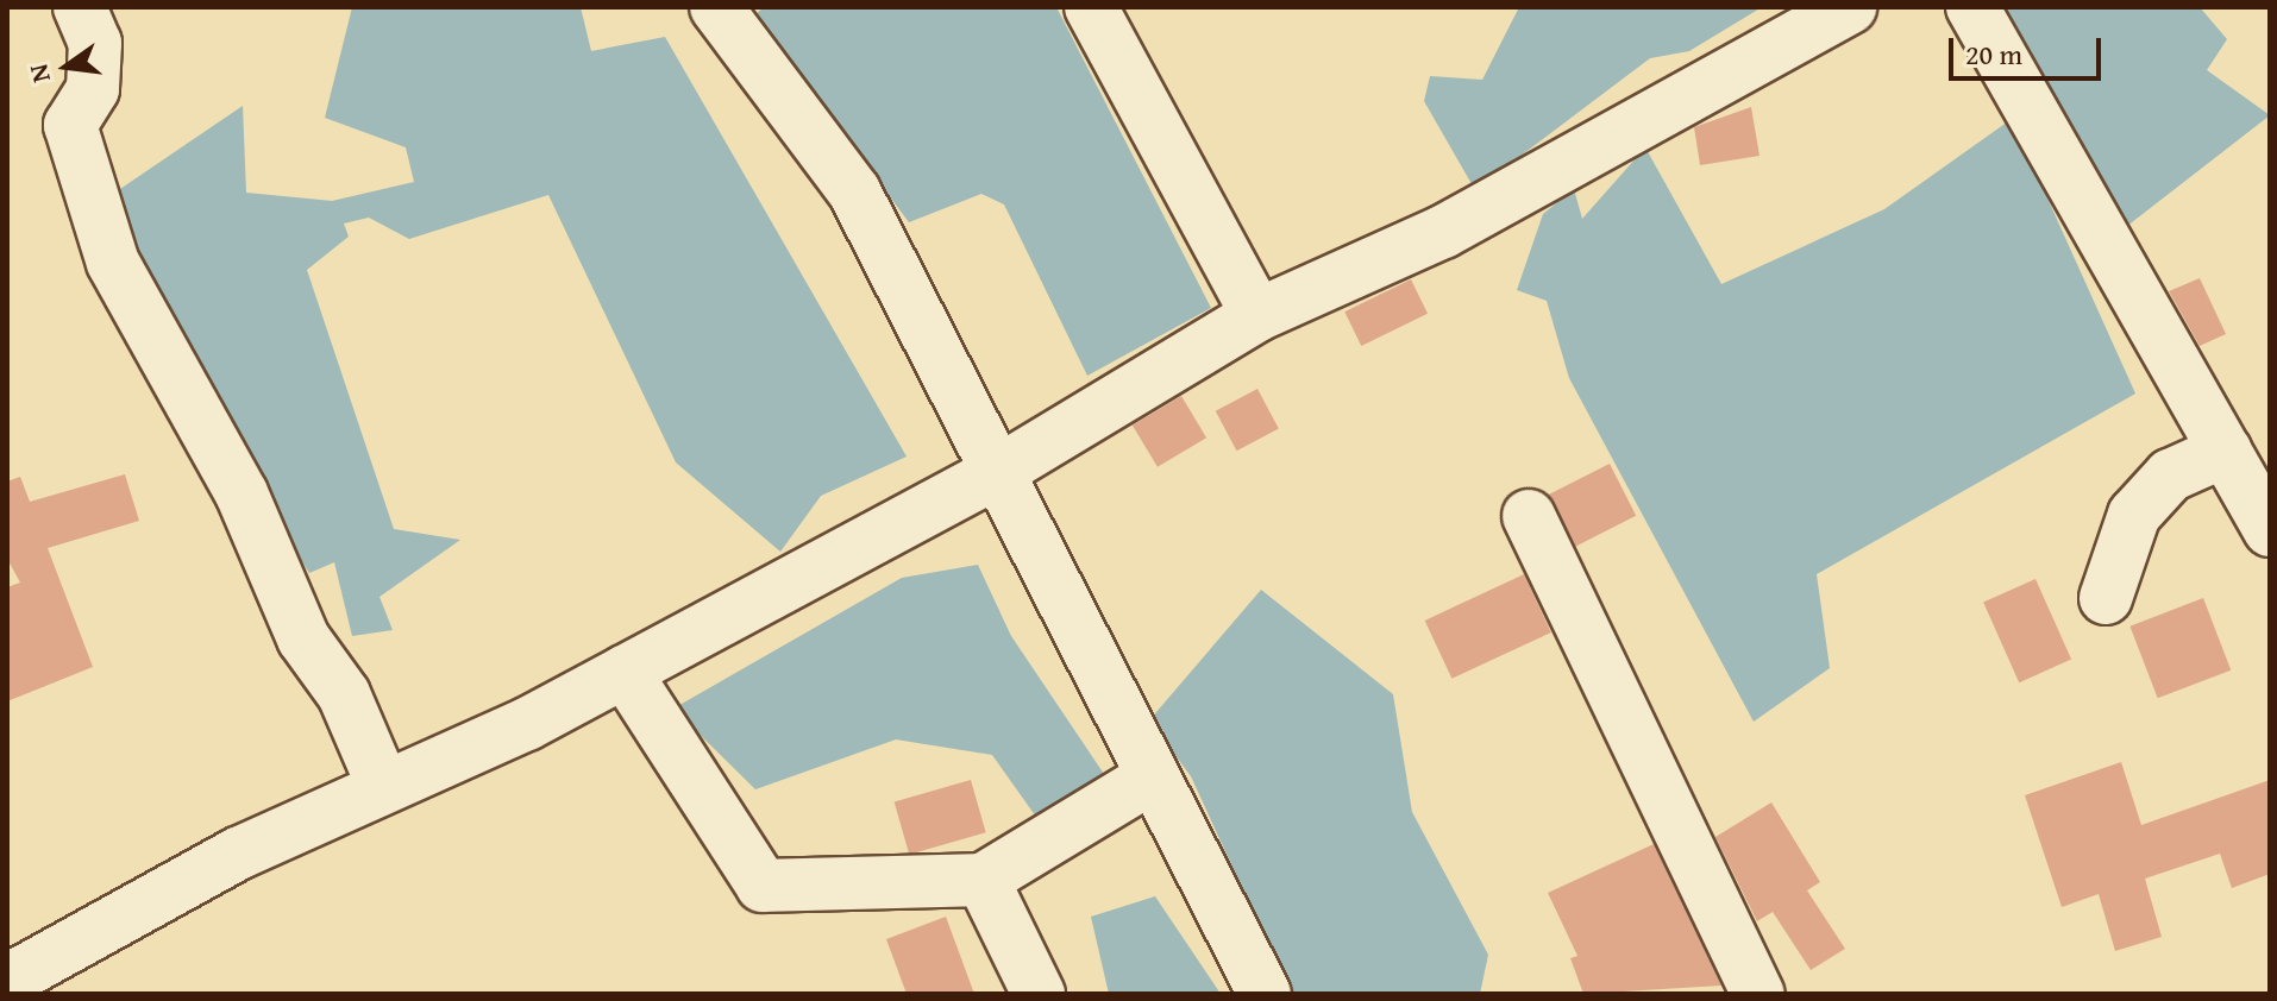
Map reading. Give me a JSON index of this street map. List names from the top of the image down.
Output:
{
  "scale_bar": "20 m",
  "north": "left"
}
